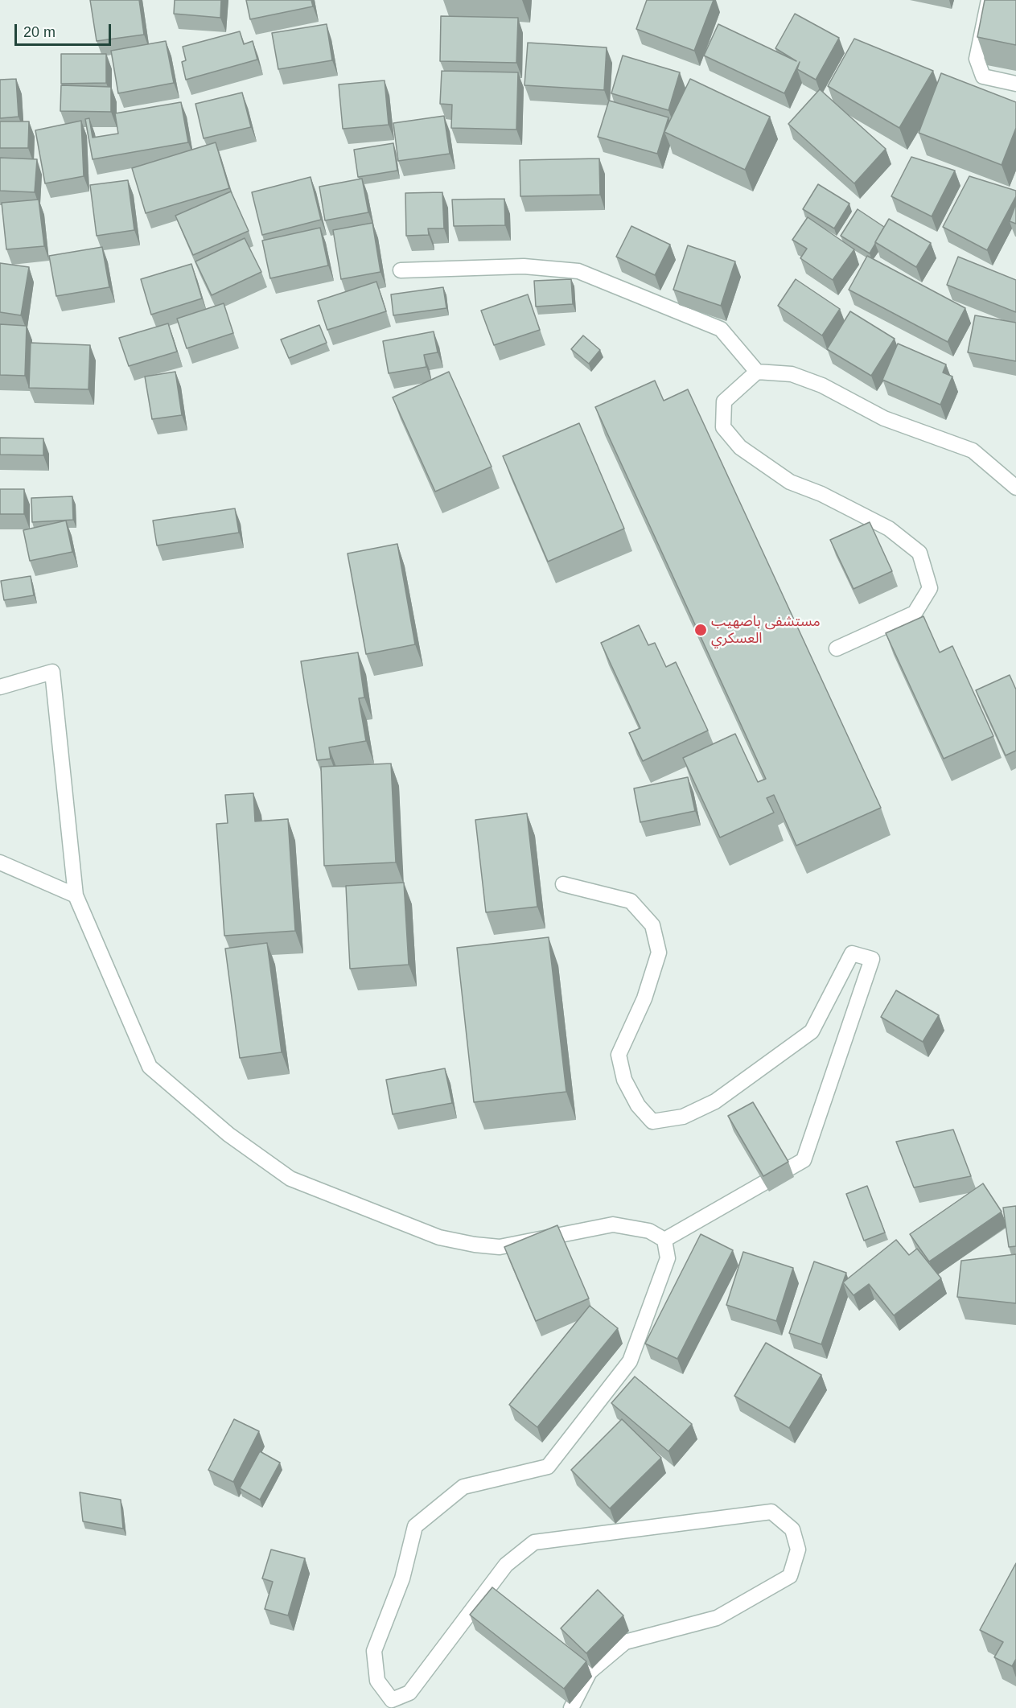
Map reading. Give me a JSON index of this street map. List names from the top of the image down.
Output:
{
  "places": ["مستشفى باصهيب العسكري"],
  "scale_bar": "20 m"
}
